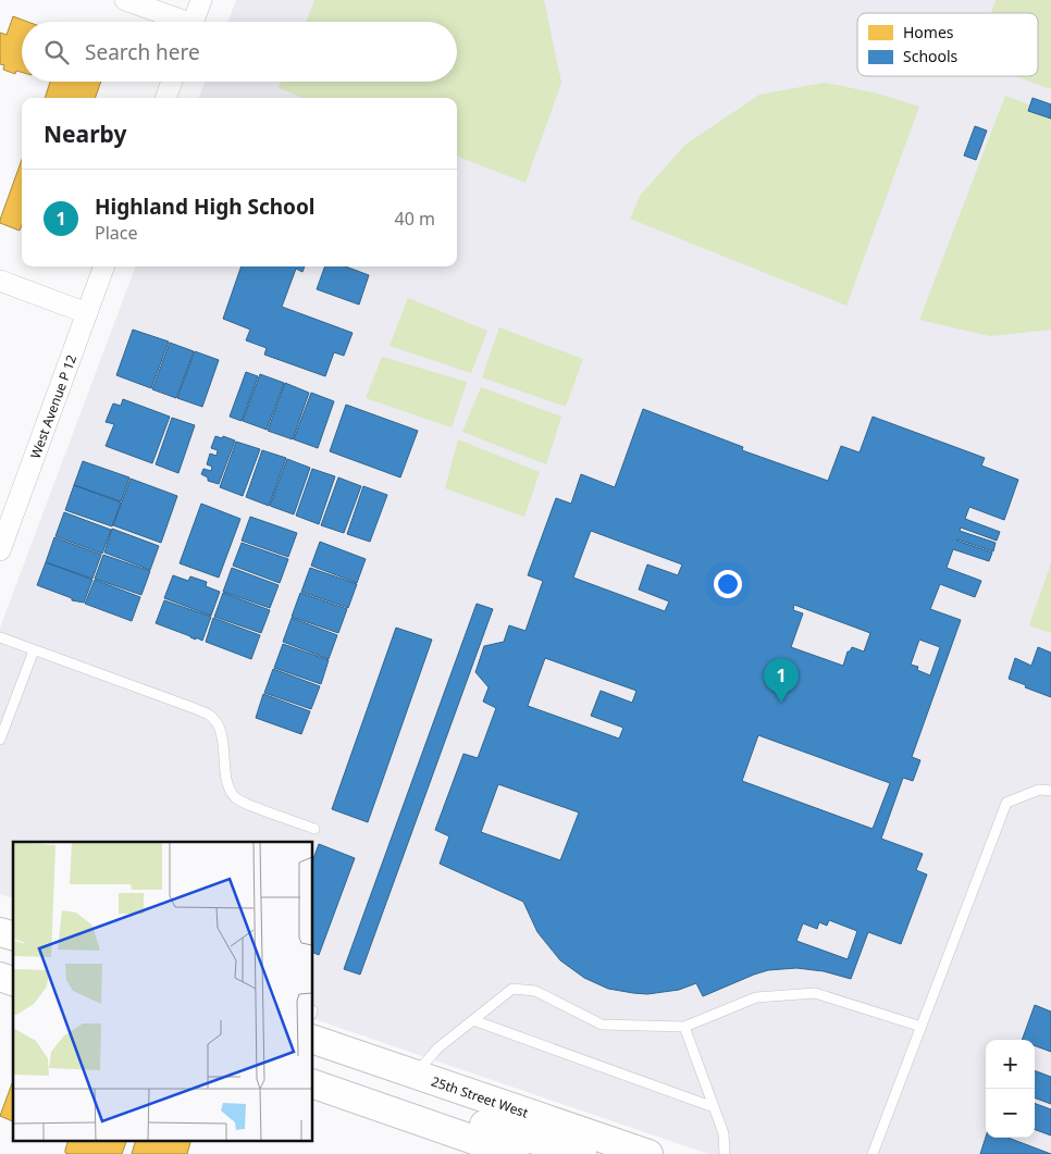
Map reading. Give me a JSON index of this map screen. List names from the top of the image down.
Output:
{
  "streets": {
    "main road": ["25th Street West"],
    "street": ["West Avenue P 12"]
  },
  "legend": ["Homes", "Schools"],
  "page": {
    "search": "Search here",
    "heading": "Nearby",
    "list": [
      {
        "mark": "1",
        "name": "Highland High School",
        "note": "Place",
        "value": "40 m"
      }
    ],
    "pins": "1",
    "map_buttons": ["+", "−"]
  }
}
